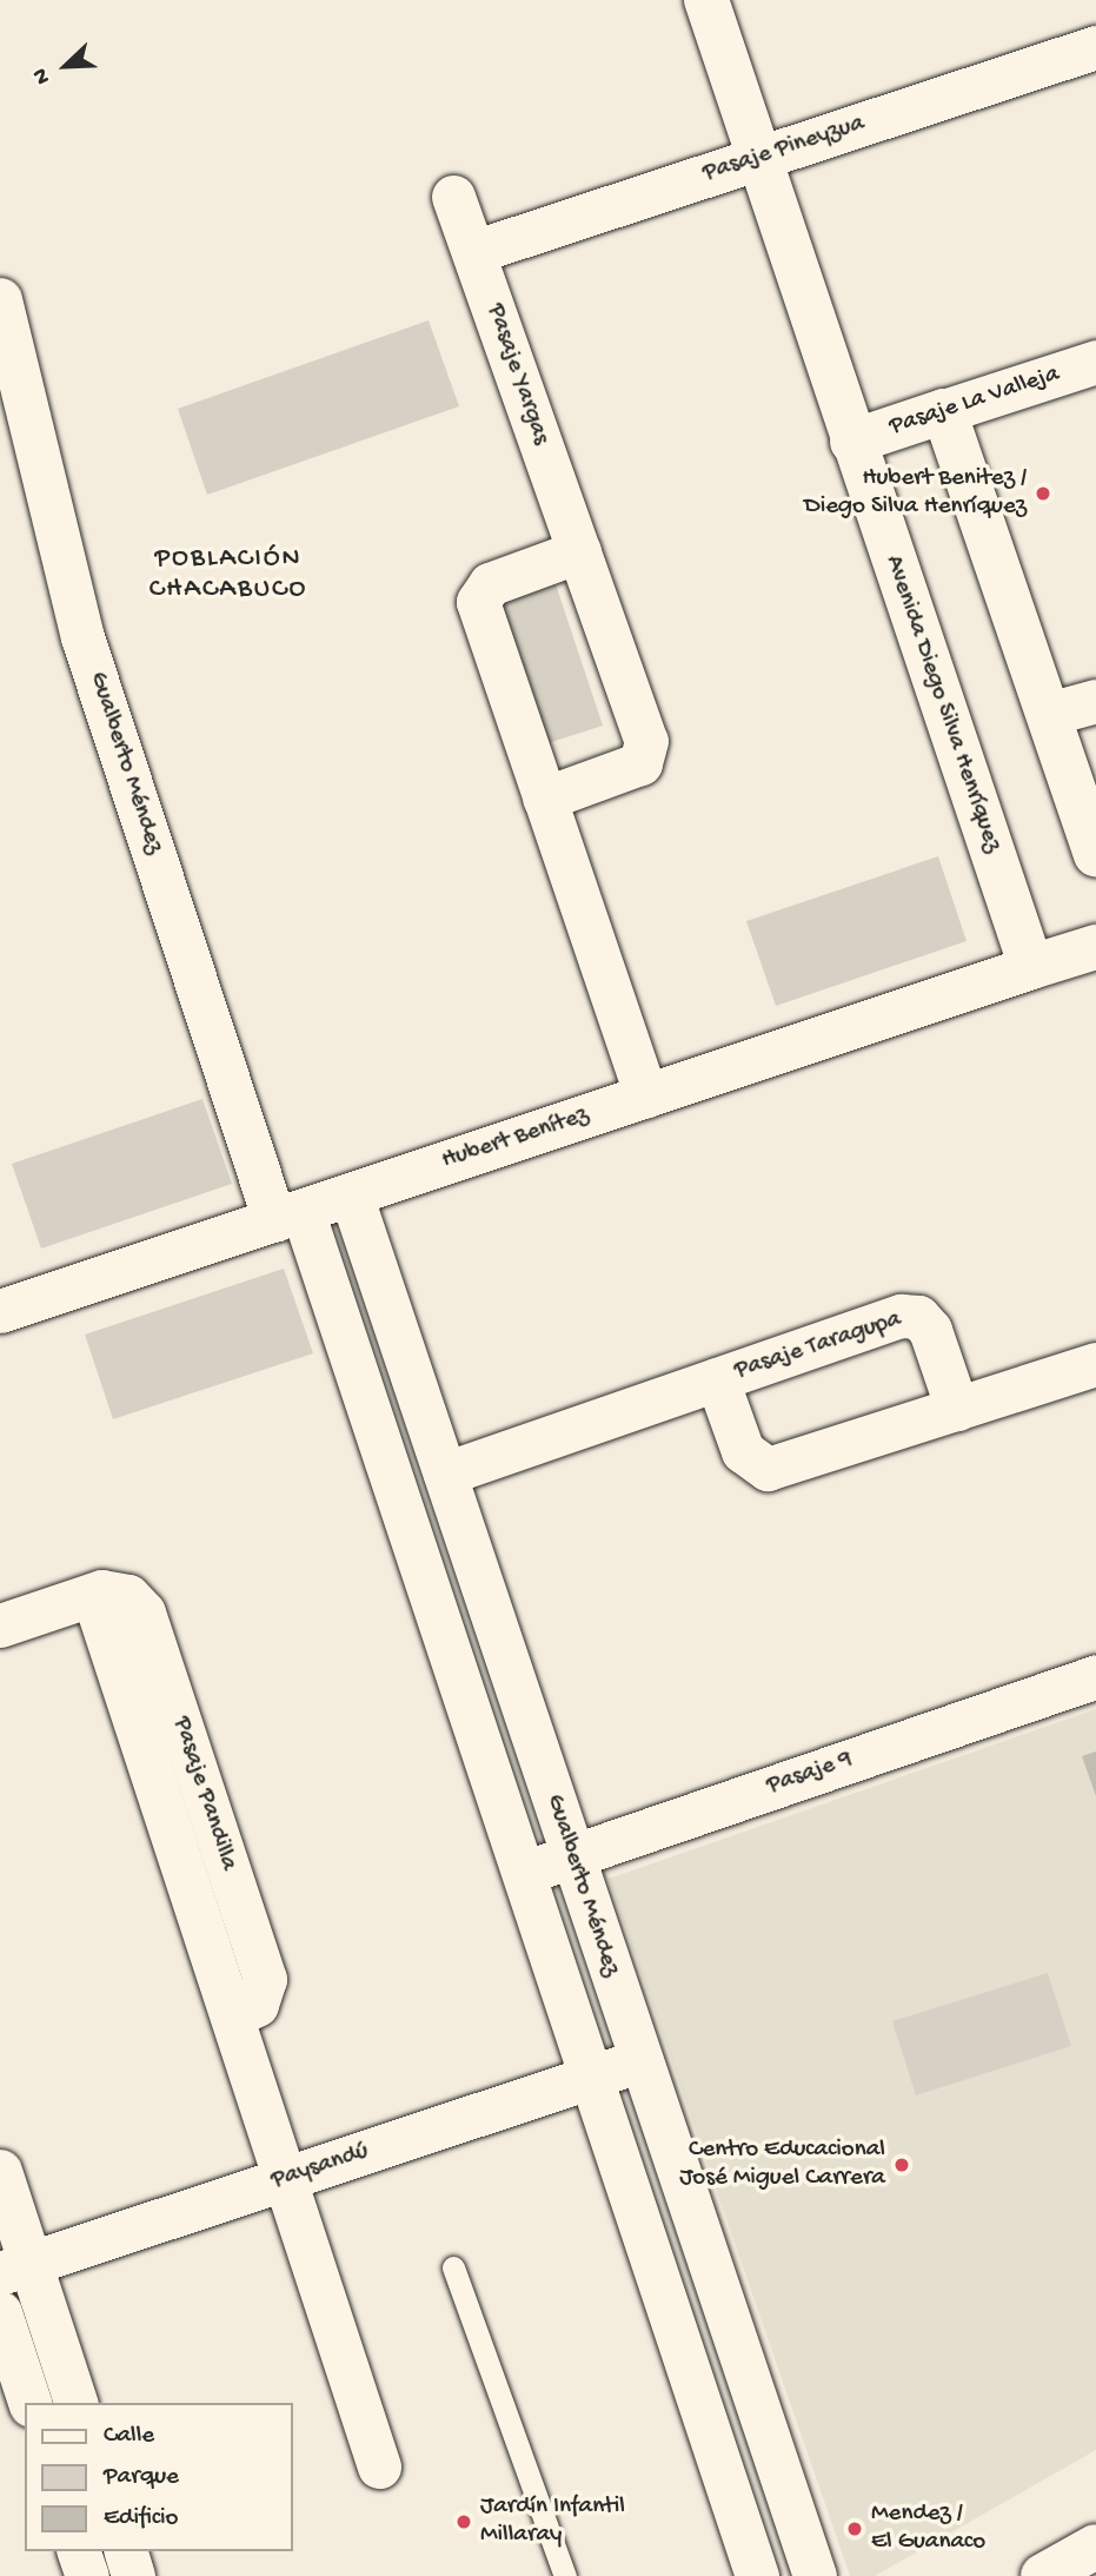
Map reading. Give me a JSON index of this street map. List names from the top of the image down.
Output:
{
  "streets": {
    "street": [
      "Pasaje Pineyzua",
      "Pasaje Yargas",
      "Pasaje La Valleja",
      "Avenida Diego Silva Henríquez",
      "Gualberto Méndez",
      "Hubert Benítez",
      "Pasaje Taragupa",
      "Pasaje 9",
      "Pasaje Pandilla",
      "Paysandú"
    ]
  },
  "crossings": [
    ["Pasaje Pineyzua", "Pasaje Yargas"],
    ["Pasaje Pineyzua", "Avenida Diego Silva Henríquez"],
    ["Pasaje La Valleja", "Avenida Diego Silva Henríquez"],
    ["Avenida Diego Silva Henríquez", "Hubert Benítez"],
    ["Gualberto Méndez", "Hubert Benítez"],
    ["Gualberto Méndez", "Pasaje Taragupa"],
    ["Gualberto Méndez", "Pasaje 9"],
    ["Gualberto Méndez", "Paysandú"],
    ["Pasaje Pandilla", "Paysandú"]
  ],
  "districts": ["POBLACIÓN CHACABUCO"],
  "places": [
    "Hubert Benitez / Diego Silva Henríquez",
    "Centro Educacional José Miguel Carrera",
    "Jardín Infantil Millaray",
    "Mendez / El Guanaco"
  ],
  "legend": ["Calle", "Parque", "Edificio"],
  "north": "bottom left"
}
